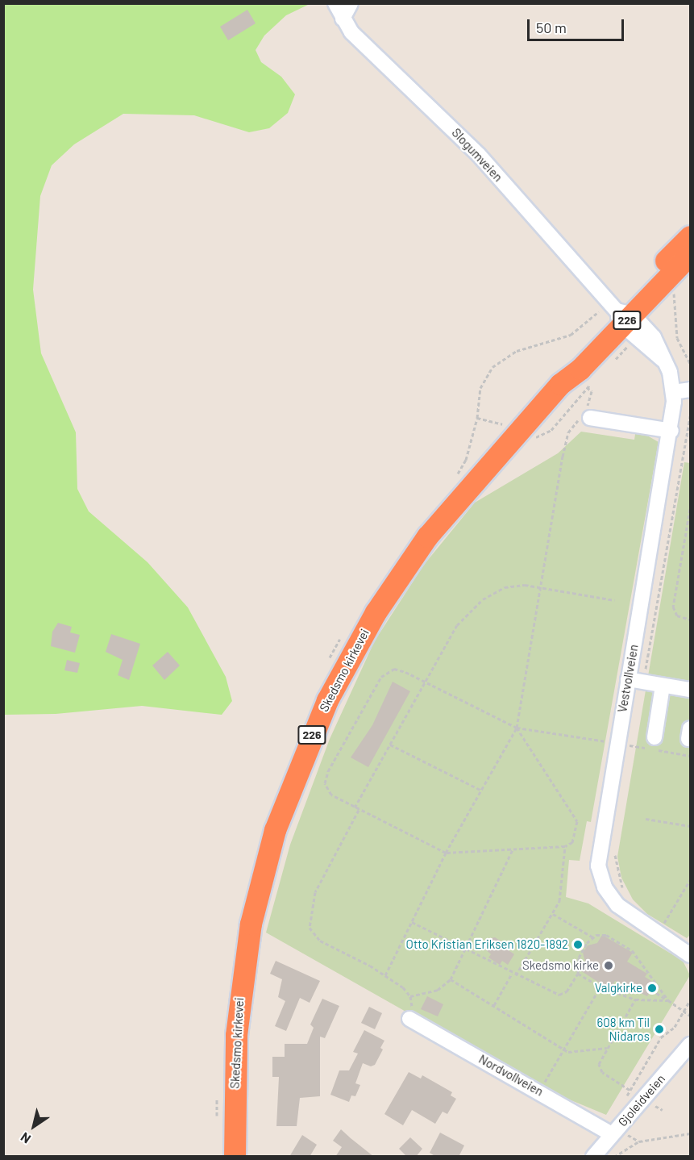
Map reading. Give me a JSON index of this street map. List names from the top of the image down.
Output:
{
  "streets": {
    "highway": ["226", "Skedsmo kirkevei"],
    "street": [
      "Slogumveien",
      "Vestvollveien",
      "Nordvollveien",
      "Gjoleidveien"
    ]
  },
  "crossings": [
    ["Slogumveien", "Skedsmo kirkevei"],
    ["Slogumveien", "Vestvollveien"],
    ["Skedsmo kirkevei", "Vestvollveien"],
    ["Nordvollveien", "Gjoleidveien"]
  ],
  "places": [
    "Otto Kristian Eriksen 1820-1892",
    "Skedsmo kirke",
    "Valgkirke",
    "608 km Til Nidaros"
  ],
  "scale_bar": "50 m",
  "north": "bottom left"
}
